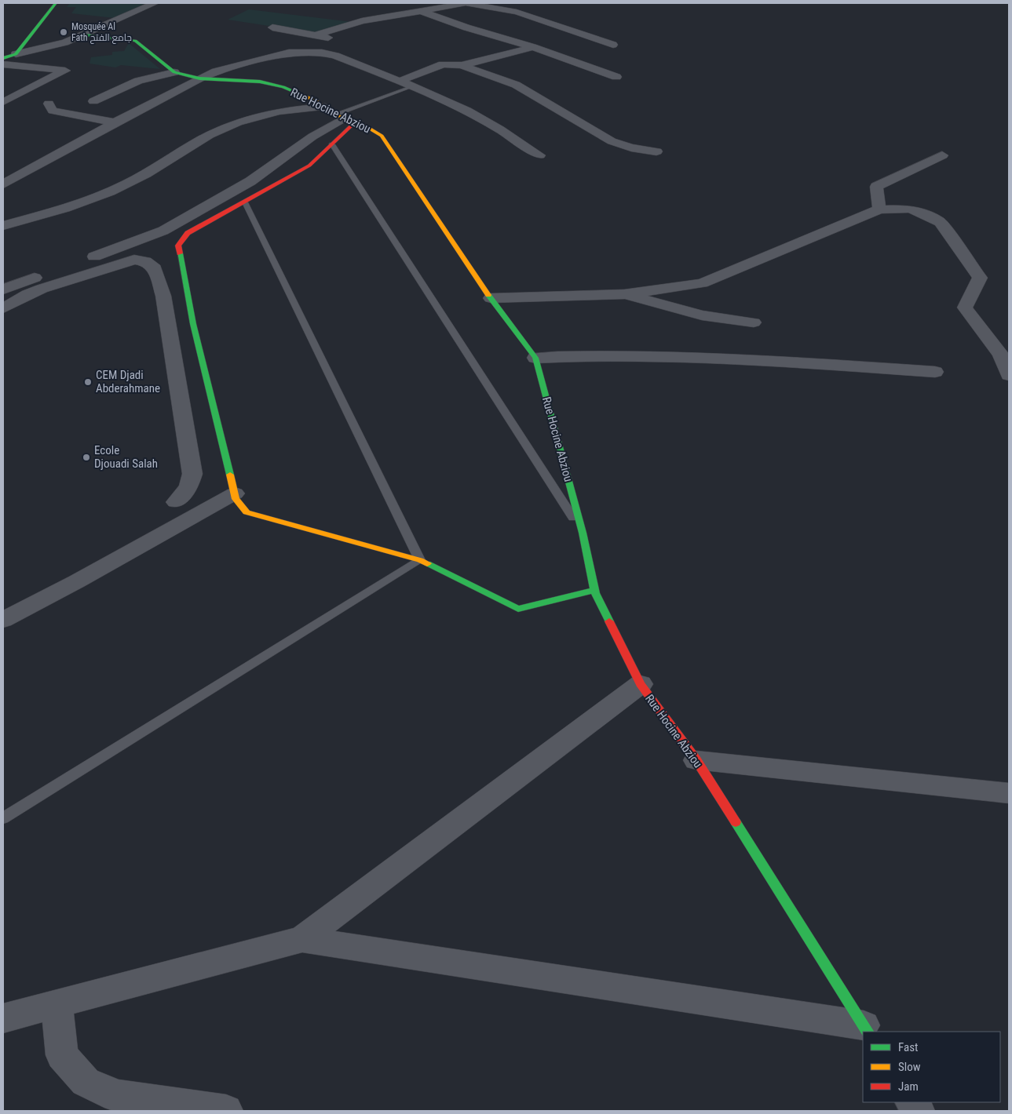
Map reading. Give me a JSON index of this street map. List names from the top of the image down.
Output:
{
  "streets": {
    "street": ["Rue Hocine Abziou"]
  },
  "places": ["Mosquée Al Fath جامع الفتح", "CEM Djadi Abderahmane", "Ecole Djouadi Salah"],
  "legend": ["Fast", "Slow", "Jam"]
}
